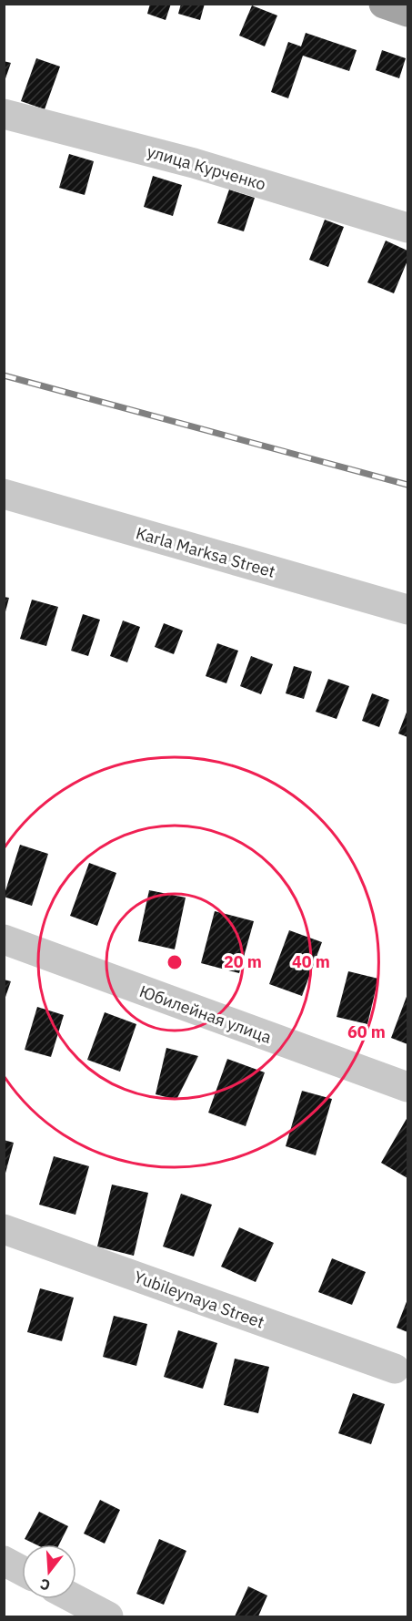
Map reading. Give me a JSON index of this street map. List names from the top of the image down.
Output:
{
  "streets": {
    "street": [
      "улица Курченко",
      "Karla Marksa Street",
      "Юбилейная улица",
      "Yubileynaya Street"
    ]
  },
  "north": "bottom",
  "rings": ["20 m", "40 m", "60 m"]
}
